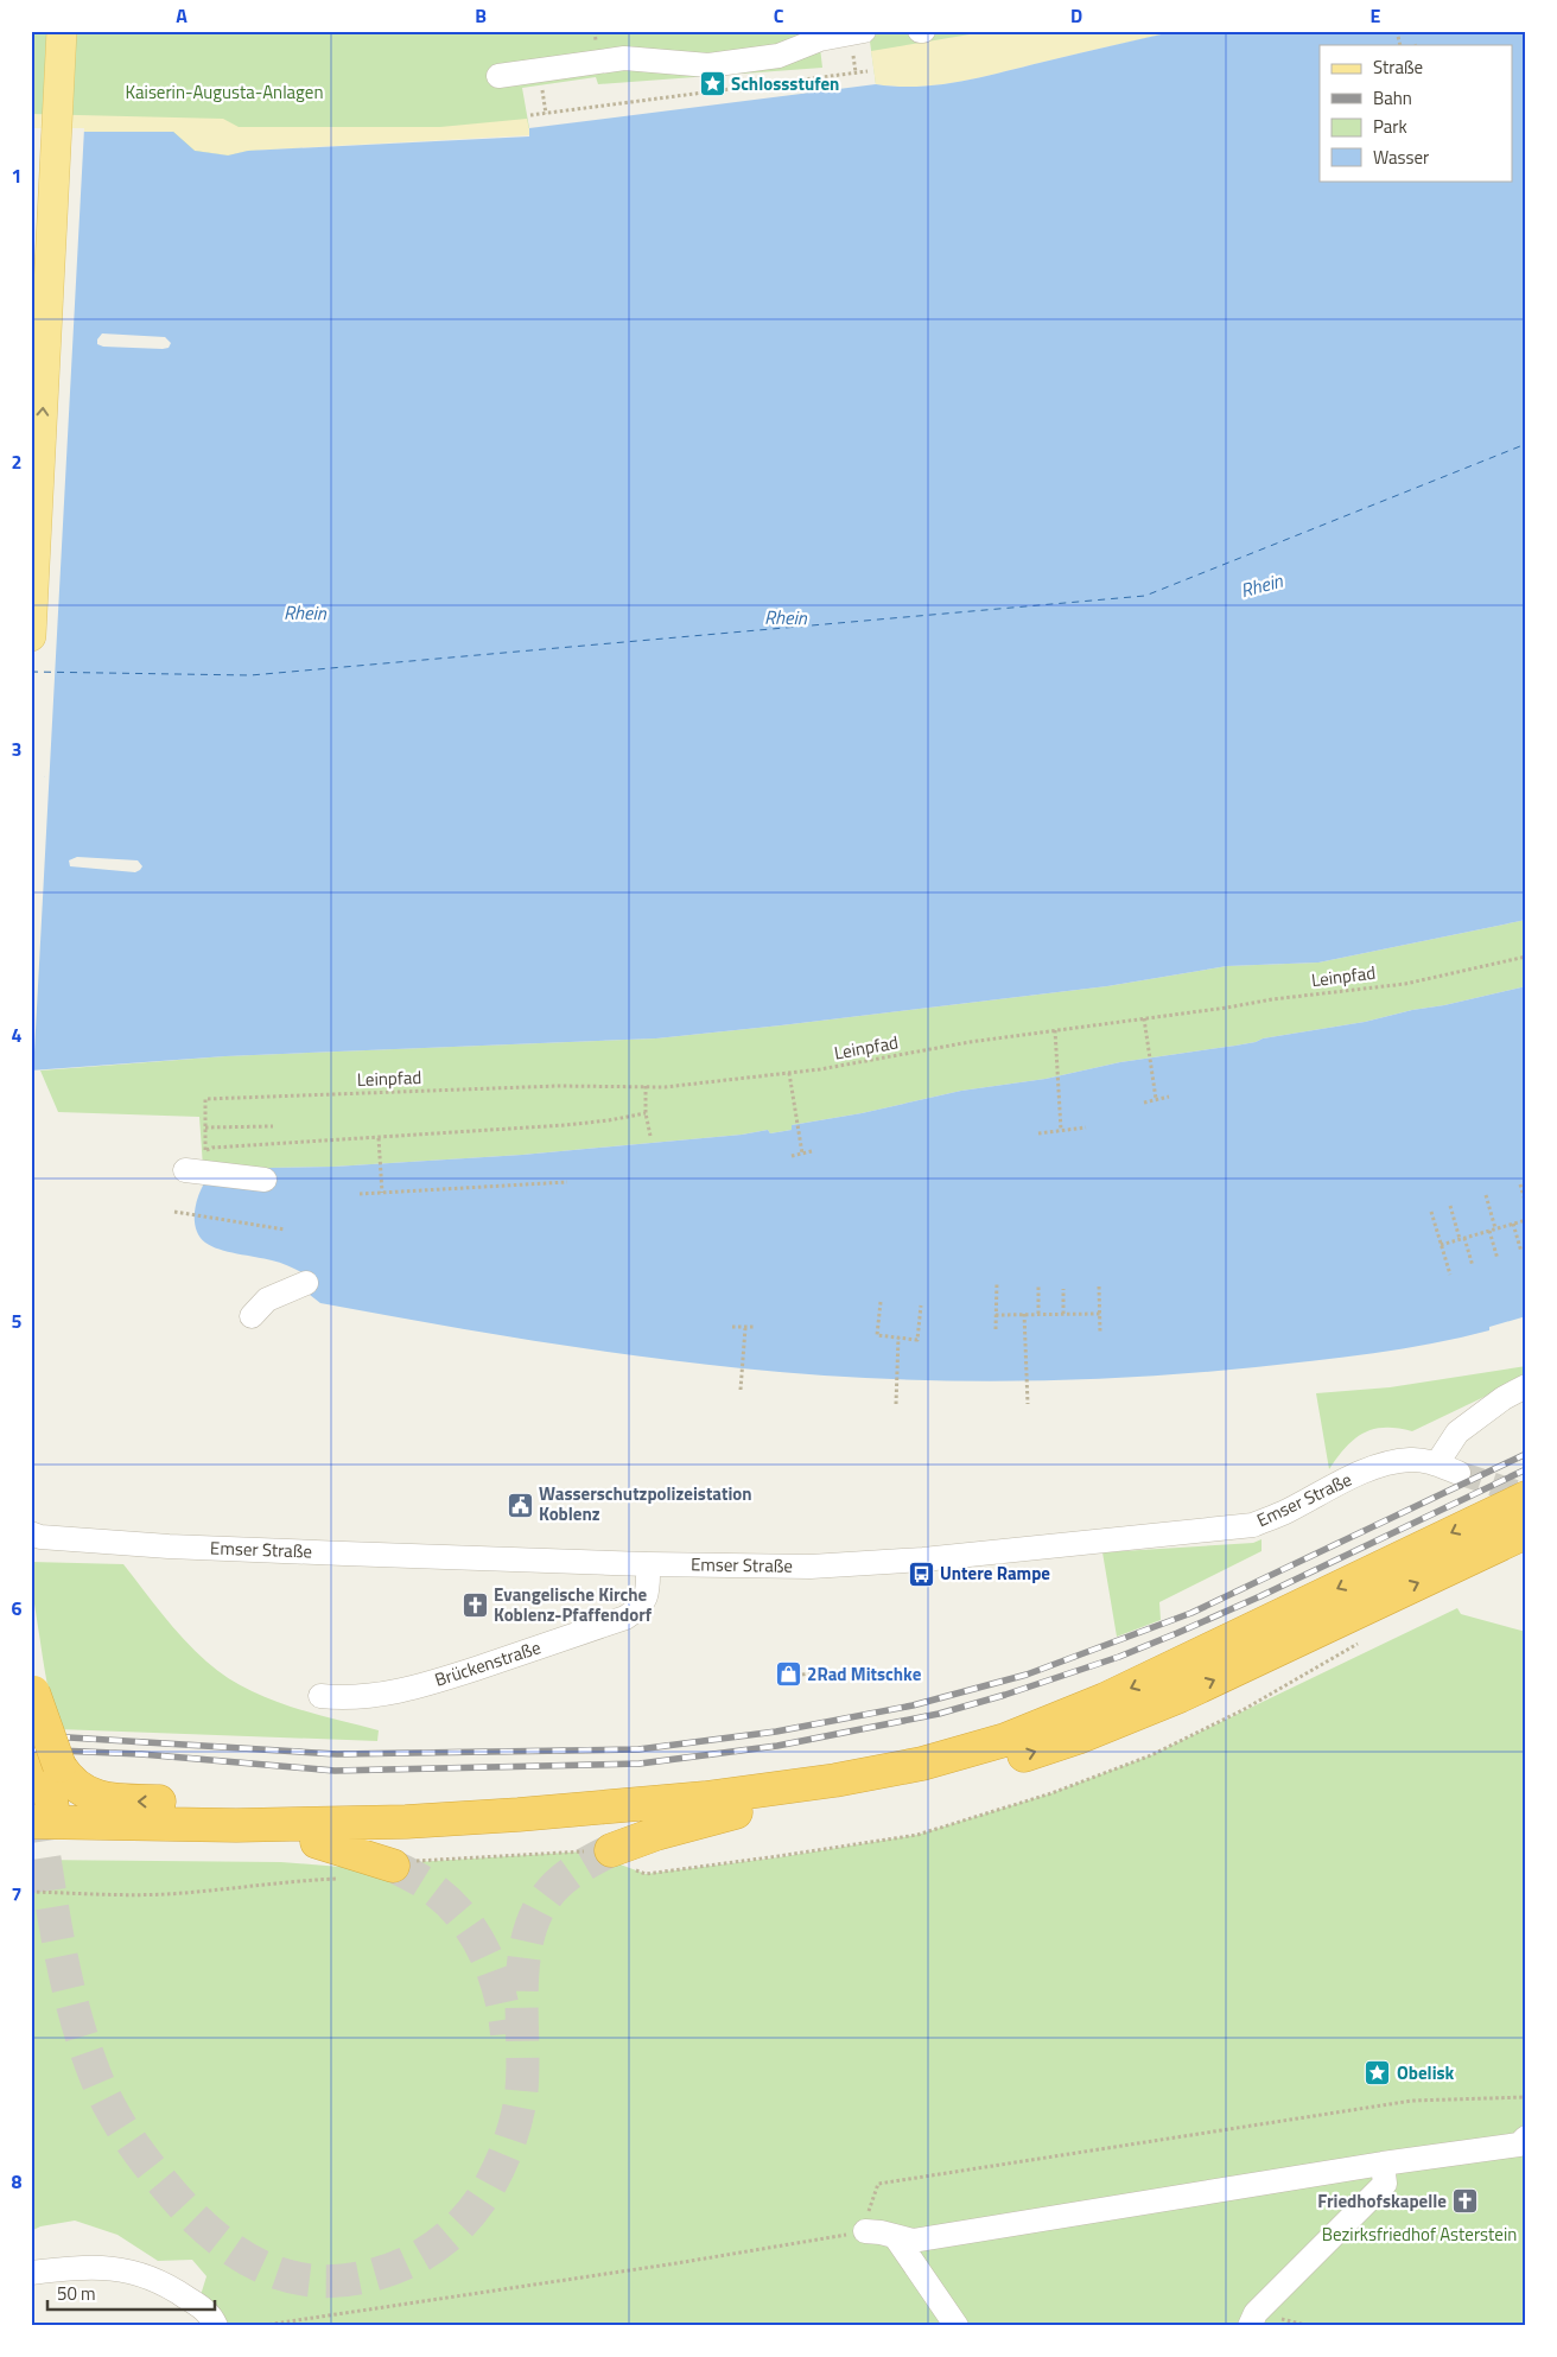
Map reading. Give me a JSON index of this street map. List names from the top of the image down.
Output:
{
  "streets": {
    "street": ["Emser Straße", "Brückenstraße"],
    "path": ["Leinpfad"]
  },
  "crossings": [
    ["Emser Straße", "Brückenstraße"]
  ],
  "water": ["Rhein"],
  "parks": ["Kaiserin-Augusta-Anlagen", "Bezirksfriedhof Asterstein"],
  "places": {
    "place": ["Schlossstufen", "Obelisk"],
    "public building": ["Wasserschutzpolizeistation Koblenz"],
    "bus stop": ["Untere Rampe"],
    "church": ["Evangelische Kirche Koblenz-Pfaffendorf", "Friedhofskapelle"],
    "shop": ["2Rad Mitschke"]
  },
  "legend": [
    "Straße",
    "Bahn",
    "Park",
    "Wasser"
  ],
  "scale_bar": "50 m",
  "grid": {
    "columns": [
      "A",
      "B",
      "C",
      "D",
      "E"
    ],
    "rows": [
      "1",
      "2",
      "3",
      "4",
      "5",
      "6",
      "7",
      "8"
    ]
  }
}
